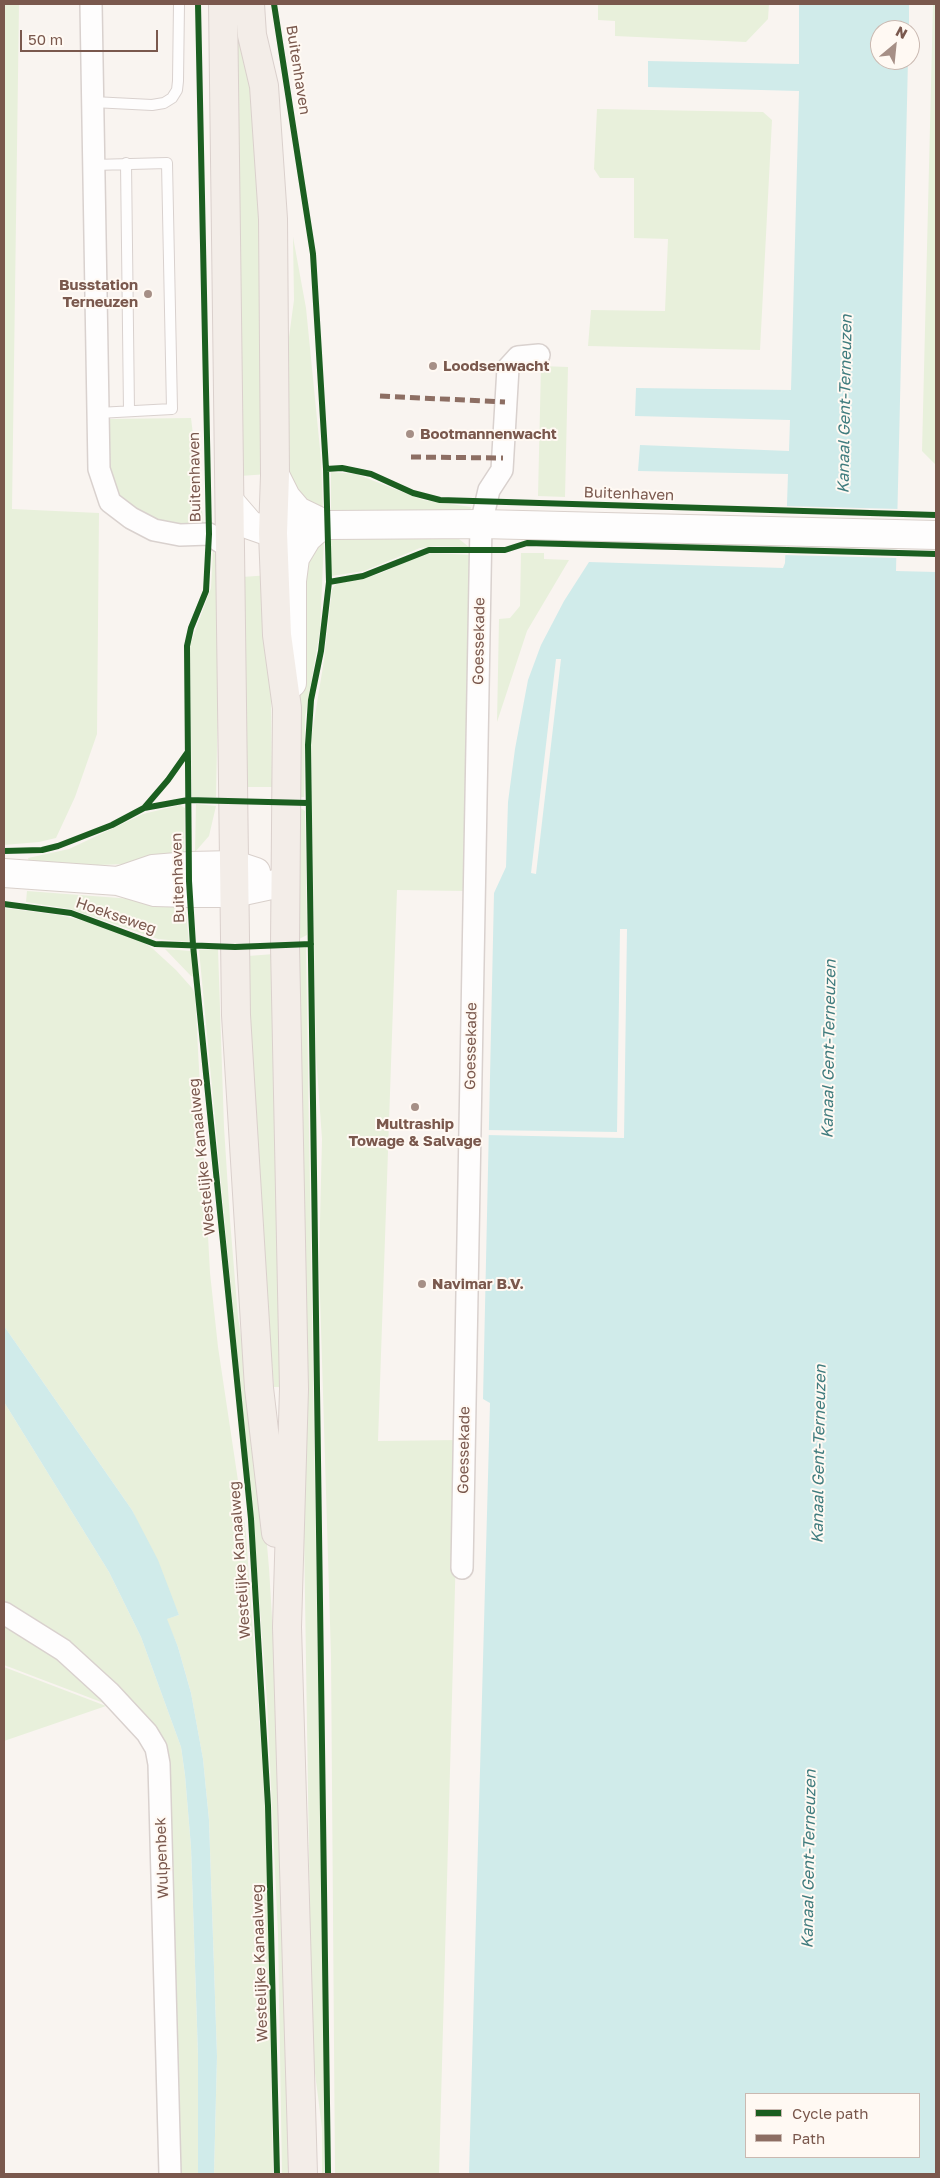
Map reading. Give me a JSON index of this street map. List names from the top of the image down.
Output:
{
  "streets": {
    "main road": ["Hoekseweg"],
    "street": ["Buitenhaven", "Goessekade", "Wulpenbek"],
    "cycle path": ["Westelijke Kanaalweg"]
  },
  "water": ["Kanaal Gent-Terneuzen"],
  "places": [
    "Busstation Terneuzen",
    "Loodsenwacht",
    "Bootmannenwacht",
    "Multraship Towage & Salvage",
    "Navimar B.V."
  ],
  "legend": ["Cycle path", "Path"],
  "scale_bar": "50 m",
  "north": "top right"
}
